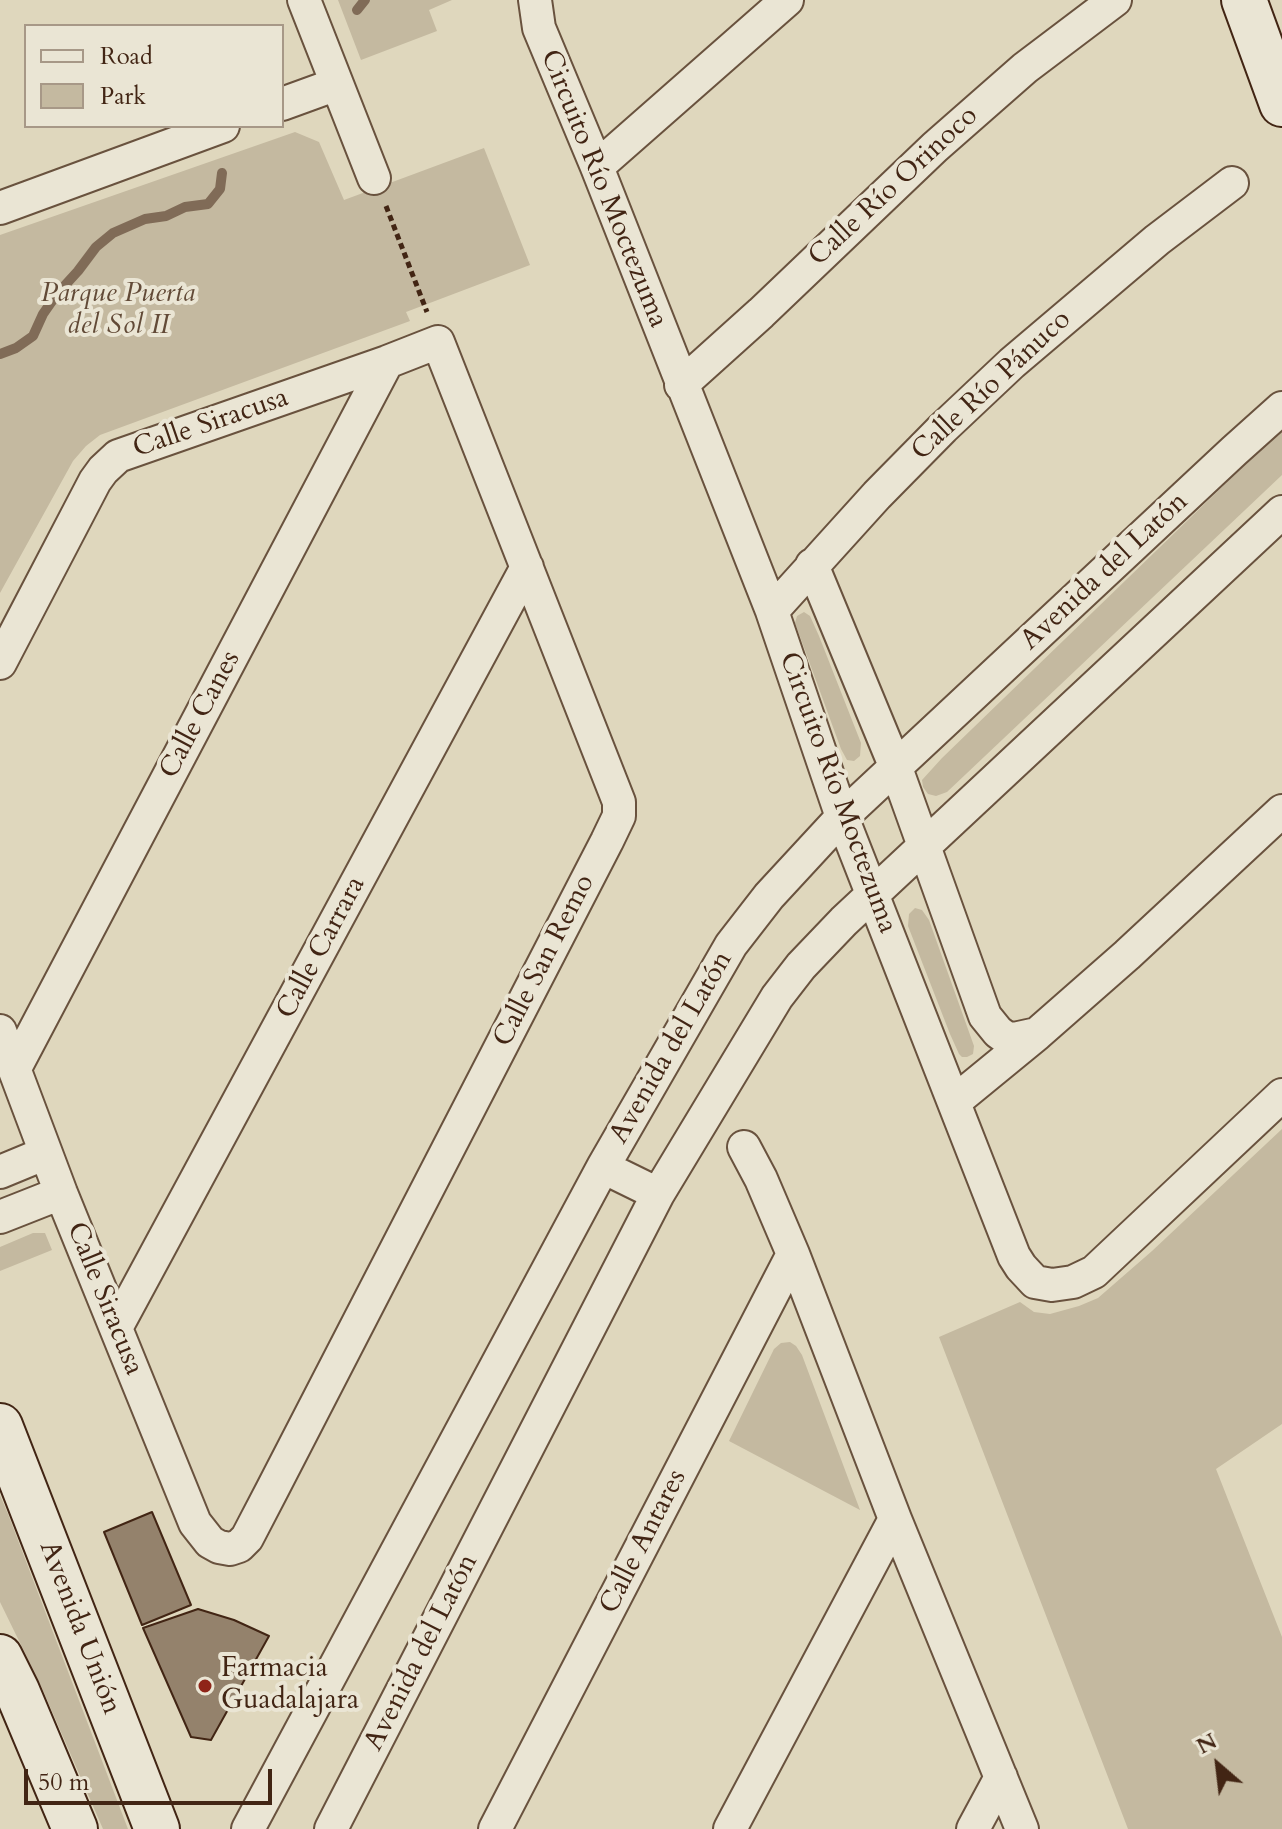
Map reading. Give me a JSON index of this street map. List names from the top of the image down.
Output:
{
  "streets": {
    "street": [
      "Calle Río Orinoco",
      "Circuito Río Moctezuma",
      "Calle Río Pánuco",
      "Calle Siracusa",
      "Avenida del Latón",
      "Calle Canes",
      "Calle Carrara",
      "Calle San Remo",
      "Calle Antares",
      "Avenida Unión"
    ]
  },
  "crossings": [
    ["Calle Río Orinoco", "Circuito Río Moctezuma"],
    ["Circuito Río Moctezuma", "Calle Río Pánuco"],
    ["Circuito Río Moctezuma", "Avenida del Latón"],
    ["Calle Siracusa", "Calle Canes"],
    ["Calle Siracusa", "Calle Carrara"],
    ["Calle Siracusa", "Calle San Remo"],
    ["Calle Carrara", "Calle San Remo"]
  ],
  "parks": ["Parque Puerta del Sol II"],
  "places": ["Farmacia Guadalajara"],
  "legend": ["Road", "Park"],
  "scale_bar": "50 m",
  "north": "top left"
}
